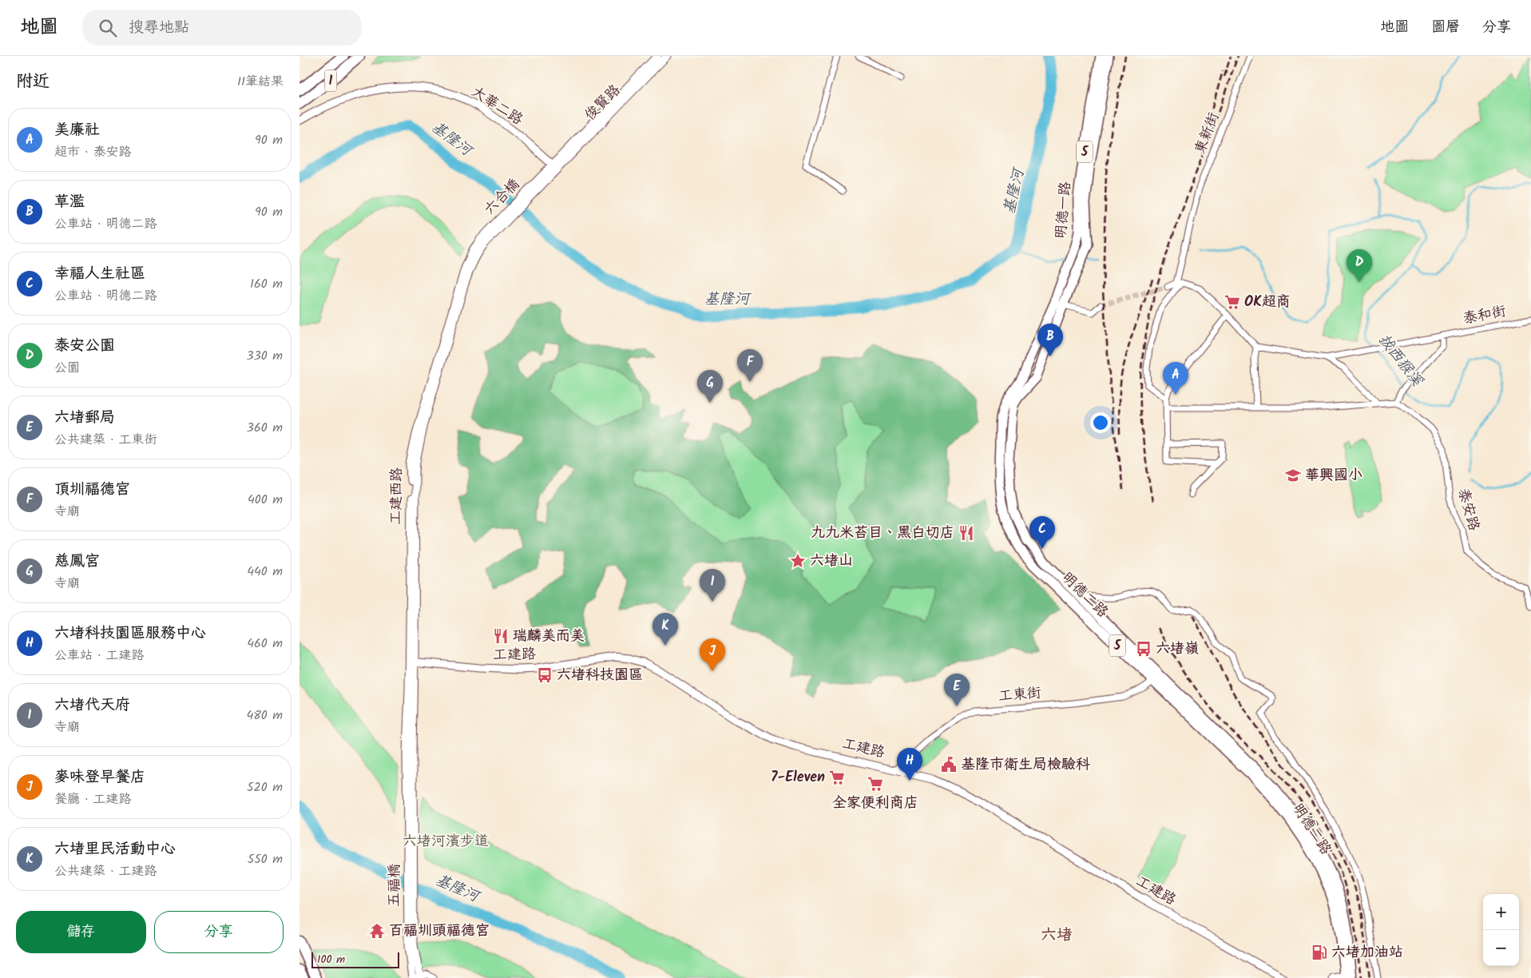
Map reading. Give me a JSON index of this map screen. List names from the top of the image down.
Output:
{
  "streets": {
    "highway": ["1"],
    "main road": ["5", "明德一路", "明德二路"],
    "street": [
      "俊賢路",
      "大華二路",
      "東新街",
      "六合橋",
      "泰和街",
      "工建西路",
      "泰安路",
      "工建路",
      "工東街",
      "五福橋"
    ]
  },
  "crossings": [
    ["俊賢路", "大華二路"],
    ["俊賢路", "六合橋"],
    ["大華二路", "六合橋"],
    ["六合橋", "工建西路"],
    ["明德一路", "明德二路"],
    ["工建西路", "工建路"],
    ["工建西路", "五福橋"],
    ["明德二路", "工東街"],
    ["工建路", "工東街"]
  ],
  "districts": ["六堵"],
  "water": ["基隆河", "拔西猴溪"],
  "parks": ["六堵河濱步道"],
  "places": {
    "supermarket": ["OK超商", "7-Eleven", "全家便利商店"],
    "school or university": ["華興國小"],
    "restaurant": ["九九米苔目、黑白切店", "瑞麟美而美"],
    "place": ["六堵山"],
    "bus stop": ["六堵嶺", "六堵科技園區"],
    "public building": ["基隆市衛生局檢驗科"],
    "temple": ["百福圳頭福德宮"],
    "fuel station": ["六堵加油站"]
  },
  "scale_bar": "100 m",
  "page": {
    "header": "地圖",
    "search": "搜尋地點",
    "nav": ["地圖", "圖層", "分享"],
    "heading": ["附近", "11筆結果"],
    "list": [
      {
        "mark": "A",
        "name": "美廉社",
        "note": "超市 · 泰安路",
        "value": "90 m"
      },
      {
        "mark": "B",
        "name": "草濫",
        "note": "公車站 · 明德二路",
        "value": "90 m"
      },
      {
        "mark": "C",
        "name": "幸福人生社區",
        "note": "公車站 · 明德二路",
        "value": "160 m"
      },
      {
        "mark": "D",
        "name": "泰安公園",
        "note": "公園",
        "value": "330 m"
      },
      {
        "mark": "E",
        "name": "六堵郵局",
        "note": "公共建築 · 工東街",
        "value": "360 m"
      },
      {
        "mark": "F",
        "name": "頂圳福德宮",
        "note": "寺廟",
        "value": "400 m"
      },
      {
        "mark": "G",
        "name": "慈鳳宮",
        "note": "寺廟",
        "value": "440 m"
      },
      {
        "mark": "H",
        "name": "六堵科技園區服務中心",
        "note": "公車站 · 工建路",
        "value": "460 m"
      },
      {
        "mark": "I",
        "name": "六堵代天府",
        "note": "寺廟",
        "value": "480 m"
      },
      {
        "mark": "J",
        "name": "麥味登早餐店",
        "note": "餐廳 · 工建路",
        "value": "520 m"
      },
      {
        "mark": "K",
        "name": "六堵里民活動中心",
        "note": "公共建築 · 工建路",
        "value": "550 m"
      }
    ],
    "pins": [
      "D",
      "B",
      "F",
      "A",
      "G",
      "C",
      "I",
      "K",
      "J",
      "E",
      "H"
    ],
    "map_buttons": ["+", "−"],
    "buttons": ["儲存", "分享"],
    "scale": "100 m"
  }
}
